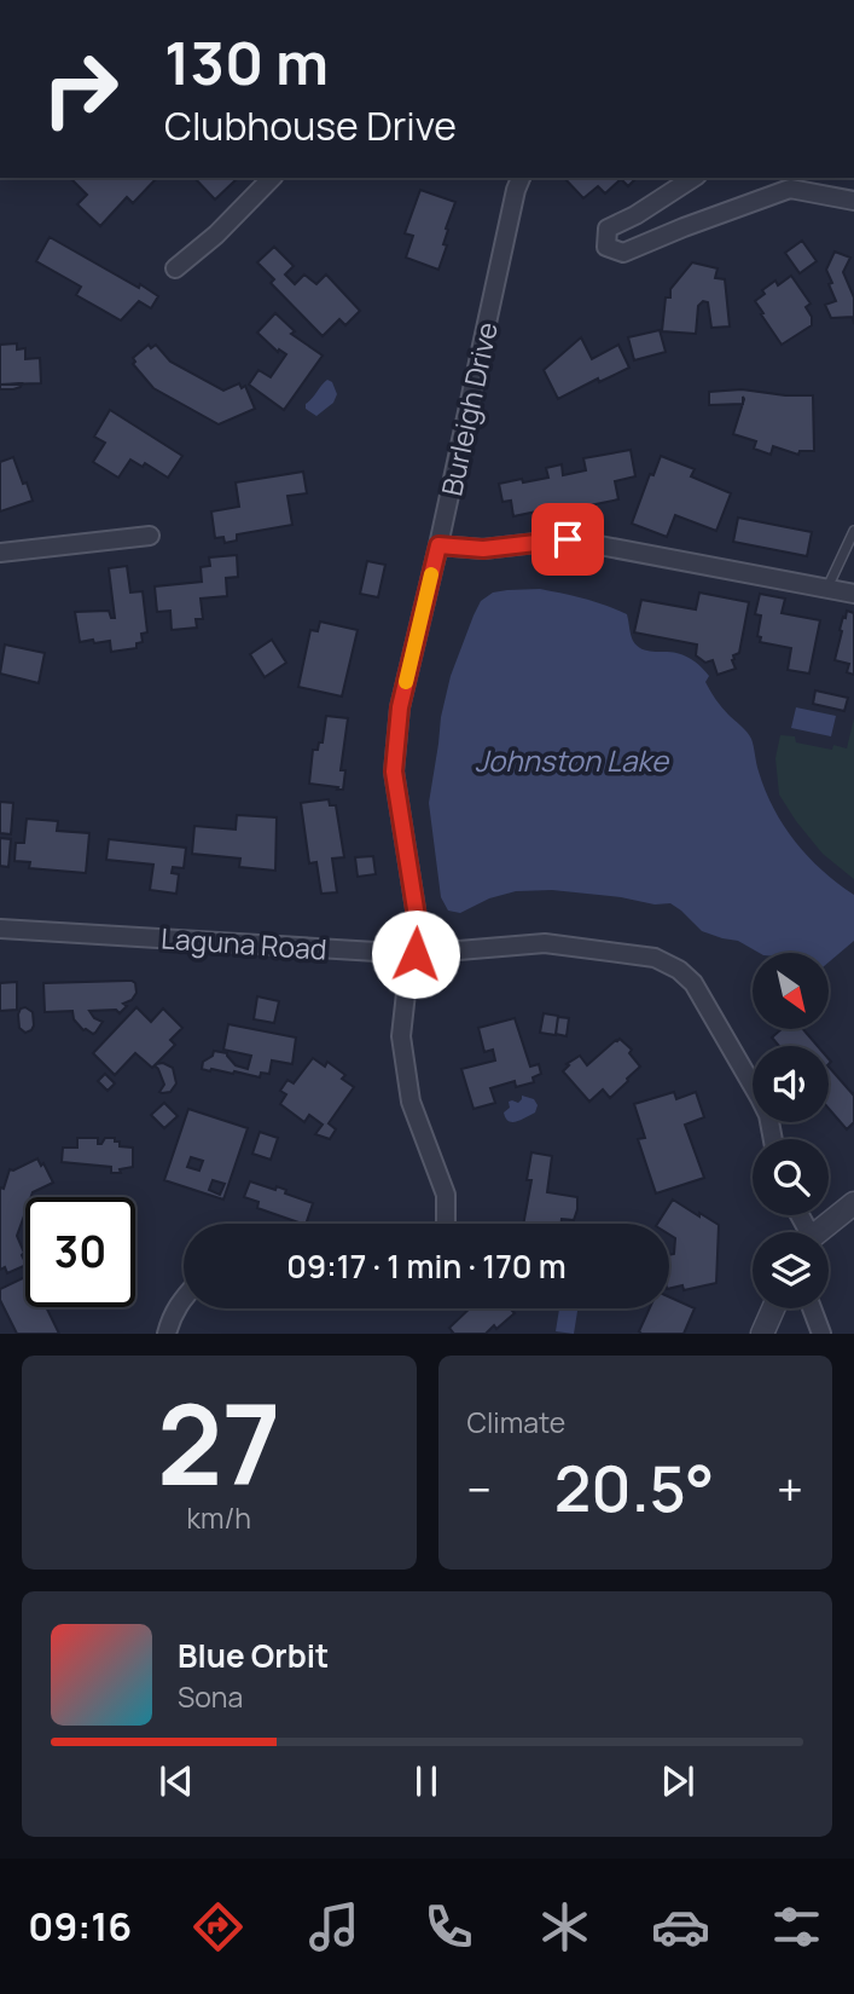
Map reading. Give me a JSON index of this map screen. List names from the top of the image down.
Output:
{
  "streets": {
    "street": ["Burleigh Drive", "Laguna Road"]
  },
  "crossings": [
    ["Burleigh Drive", "Laguna Road"]
  ],
  "water": ["Johnston Lake"],
  "north": "bottom right",
  "page": {
    "turn": ["130 m", "Clubhouse Drive"],
    "limit": "30",
    "trip": "09:17 · 1 min · 170 m",
    "tile": [
      ["27", "km/h"],
      "Climate"
    ],
    "heat": ["−", "20.5°", "+"],
    "song": ["Blue Orbit", "Sona"],
    "tabs": "09:16"
  }
}
